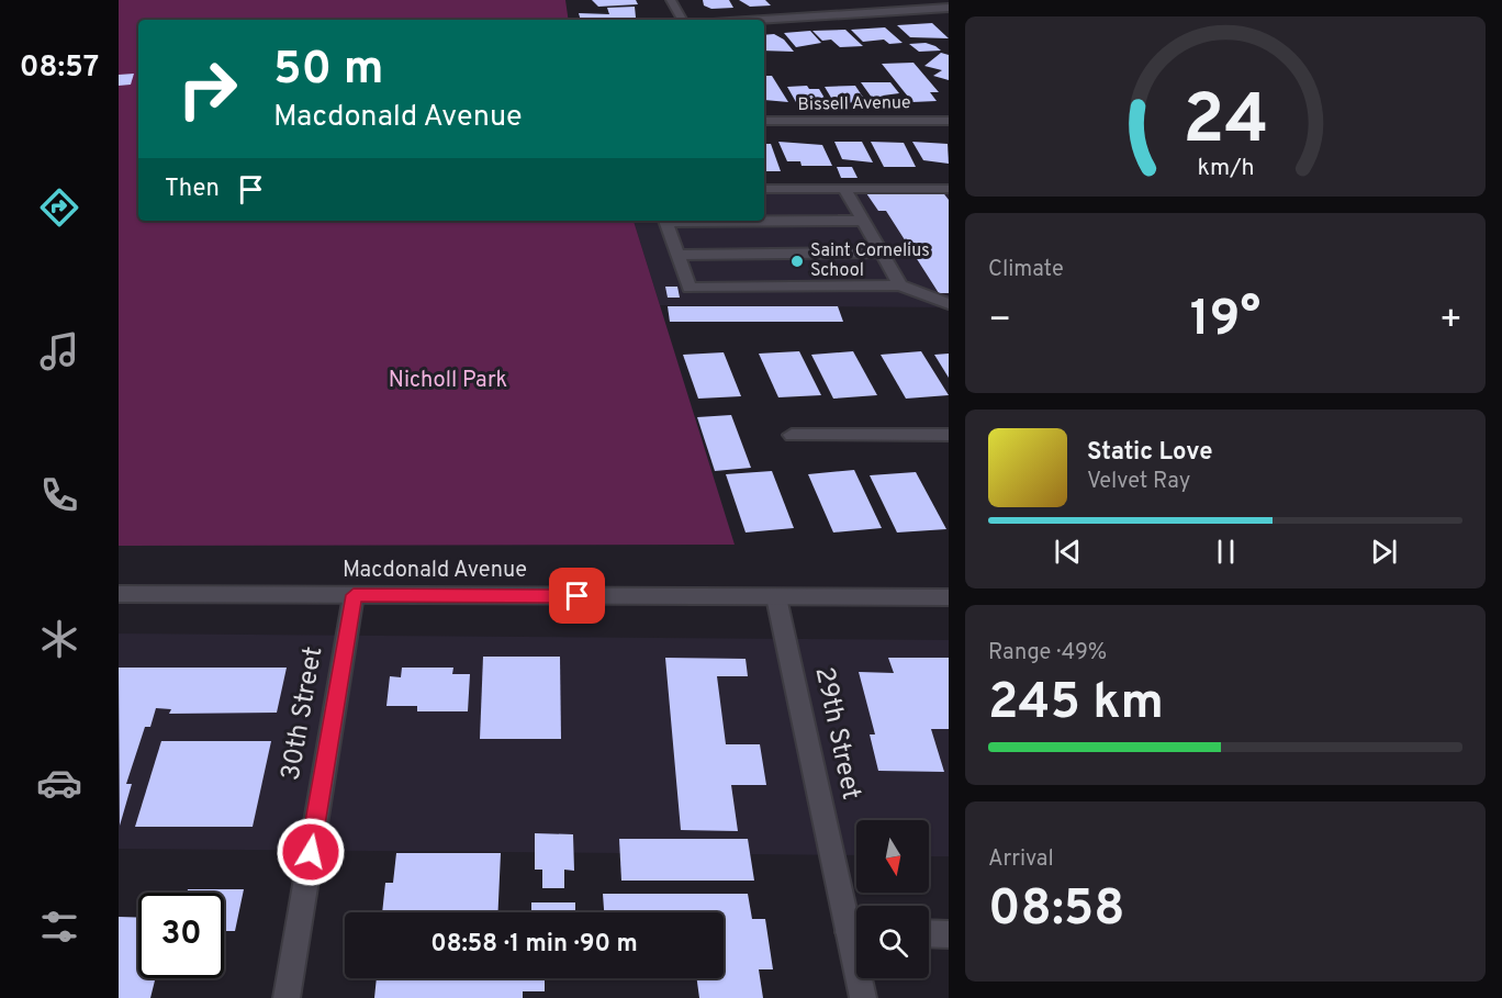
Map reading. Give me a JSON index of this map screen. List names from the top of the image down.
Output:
{
  "streets": {
    "street": [
      "Bissell Avenue",
      "Macdonald Avenue",
      "30th Street",
      "29th Street"
    ]
  },
  "crossings": [
    ["Macdonald Avenue", "30th Street"],
    ["Macdonald Avenue", "29th Street"]
  ],
  "parks": ["Nicholl Park"],
  "places": ["Saint Cornelius School"],
  "north": "bottom",
  "page": {
    "tabs": "08:57",
    "turn": ["50 m", "Macdonald Avenue"],
    "then": "Then",
    "tile": [
      "Climate",
      ["Range · 49%", "245 km"],
      ["Arrival", "08:58"]
    ],
    "heat": ["−", "19°", "+"],
    "song": ["Static Love", "Velvet Ray"],
    "limit": "30",
    "trip": "08:58 · 1 min · 90 m",
    "gauge": ["24", "km/h"]
  }
}
